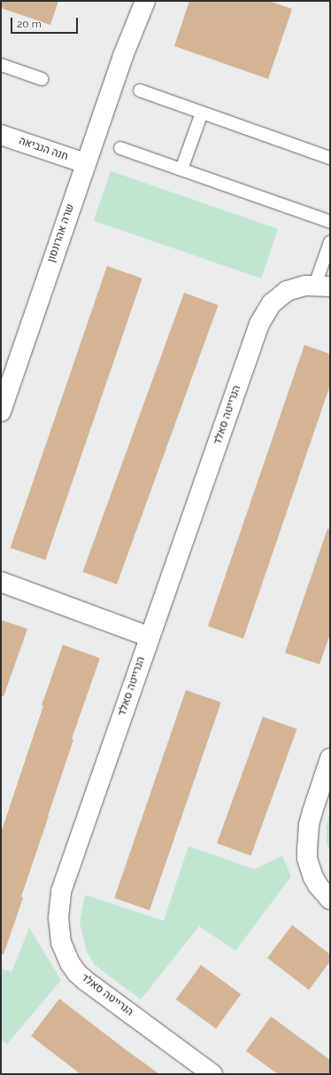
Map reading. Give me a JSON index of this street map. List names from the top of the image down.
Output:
{
  "streets": {
    "street": ["חנה הנביאה", "שרה אהרונסון", "הנרייטה סאלד"]
  },
  "crossings": [
    ["חנה הנביאה", "שרה אהרונסון"]
  ],
  "scale_bar": "20 m"
}
